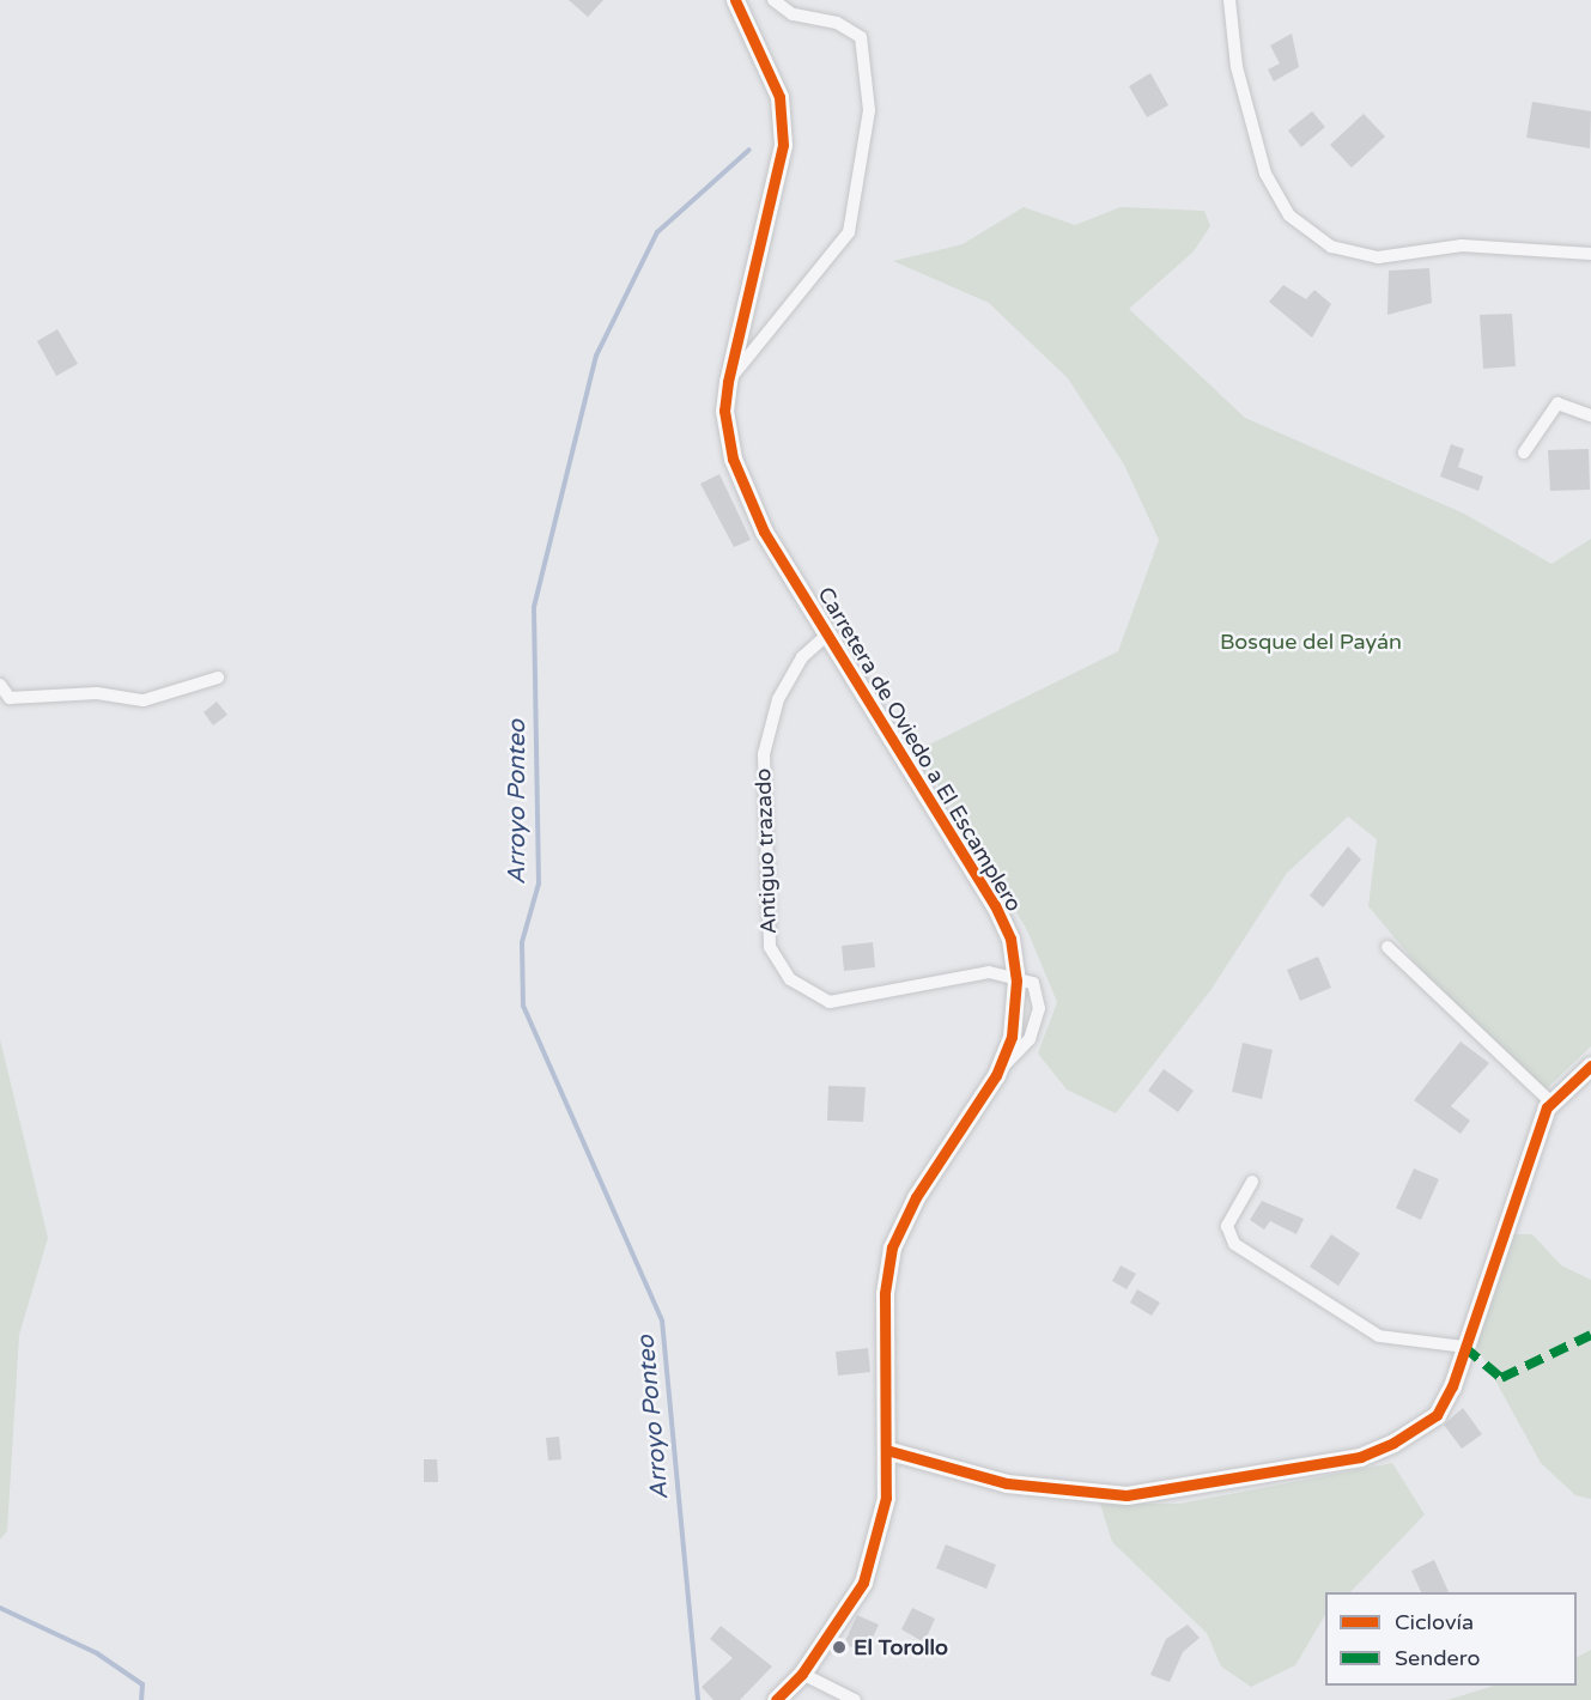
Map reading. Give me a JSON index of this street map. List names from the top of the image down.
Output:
{
  "streets": {
    "street": ["Carretera de Oviedo a El Escamplero", "Antiguo trazado"]
  },
  "crossings": [
    ["Carretera de Oviedo a El Escamplero", "Antiguo trazado"]
  ],
  "water": ["Arroyo Ponteo"],
  "parks": ["Bosque del Payán"],
  "places": ["El Torollo"],
  "legend": ["Ciclovía", "Sendero"]
}
